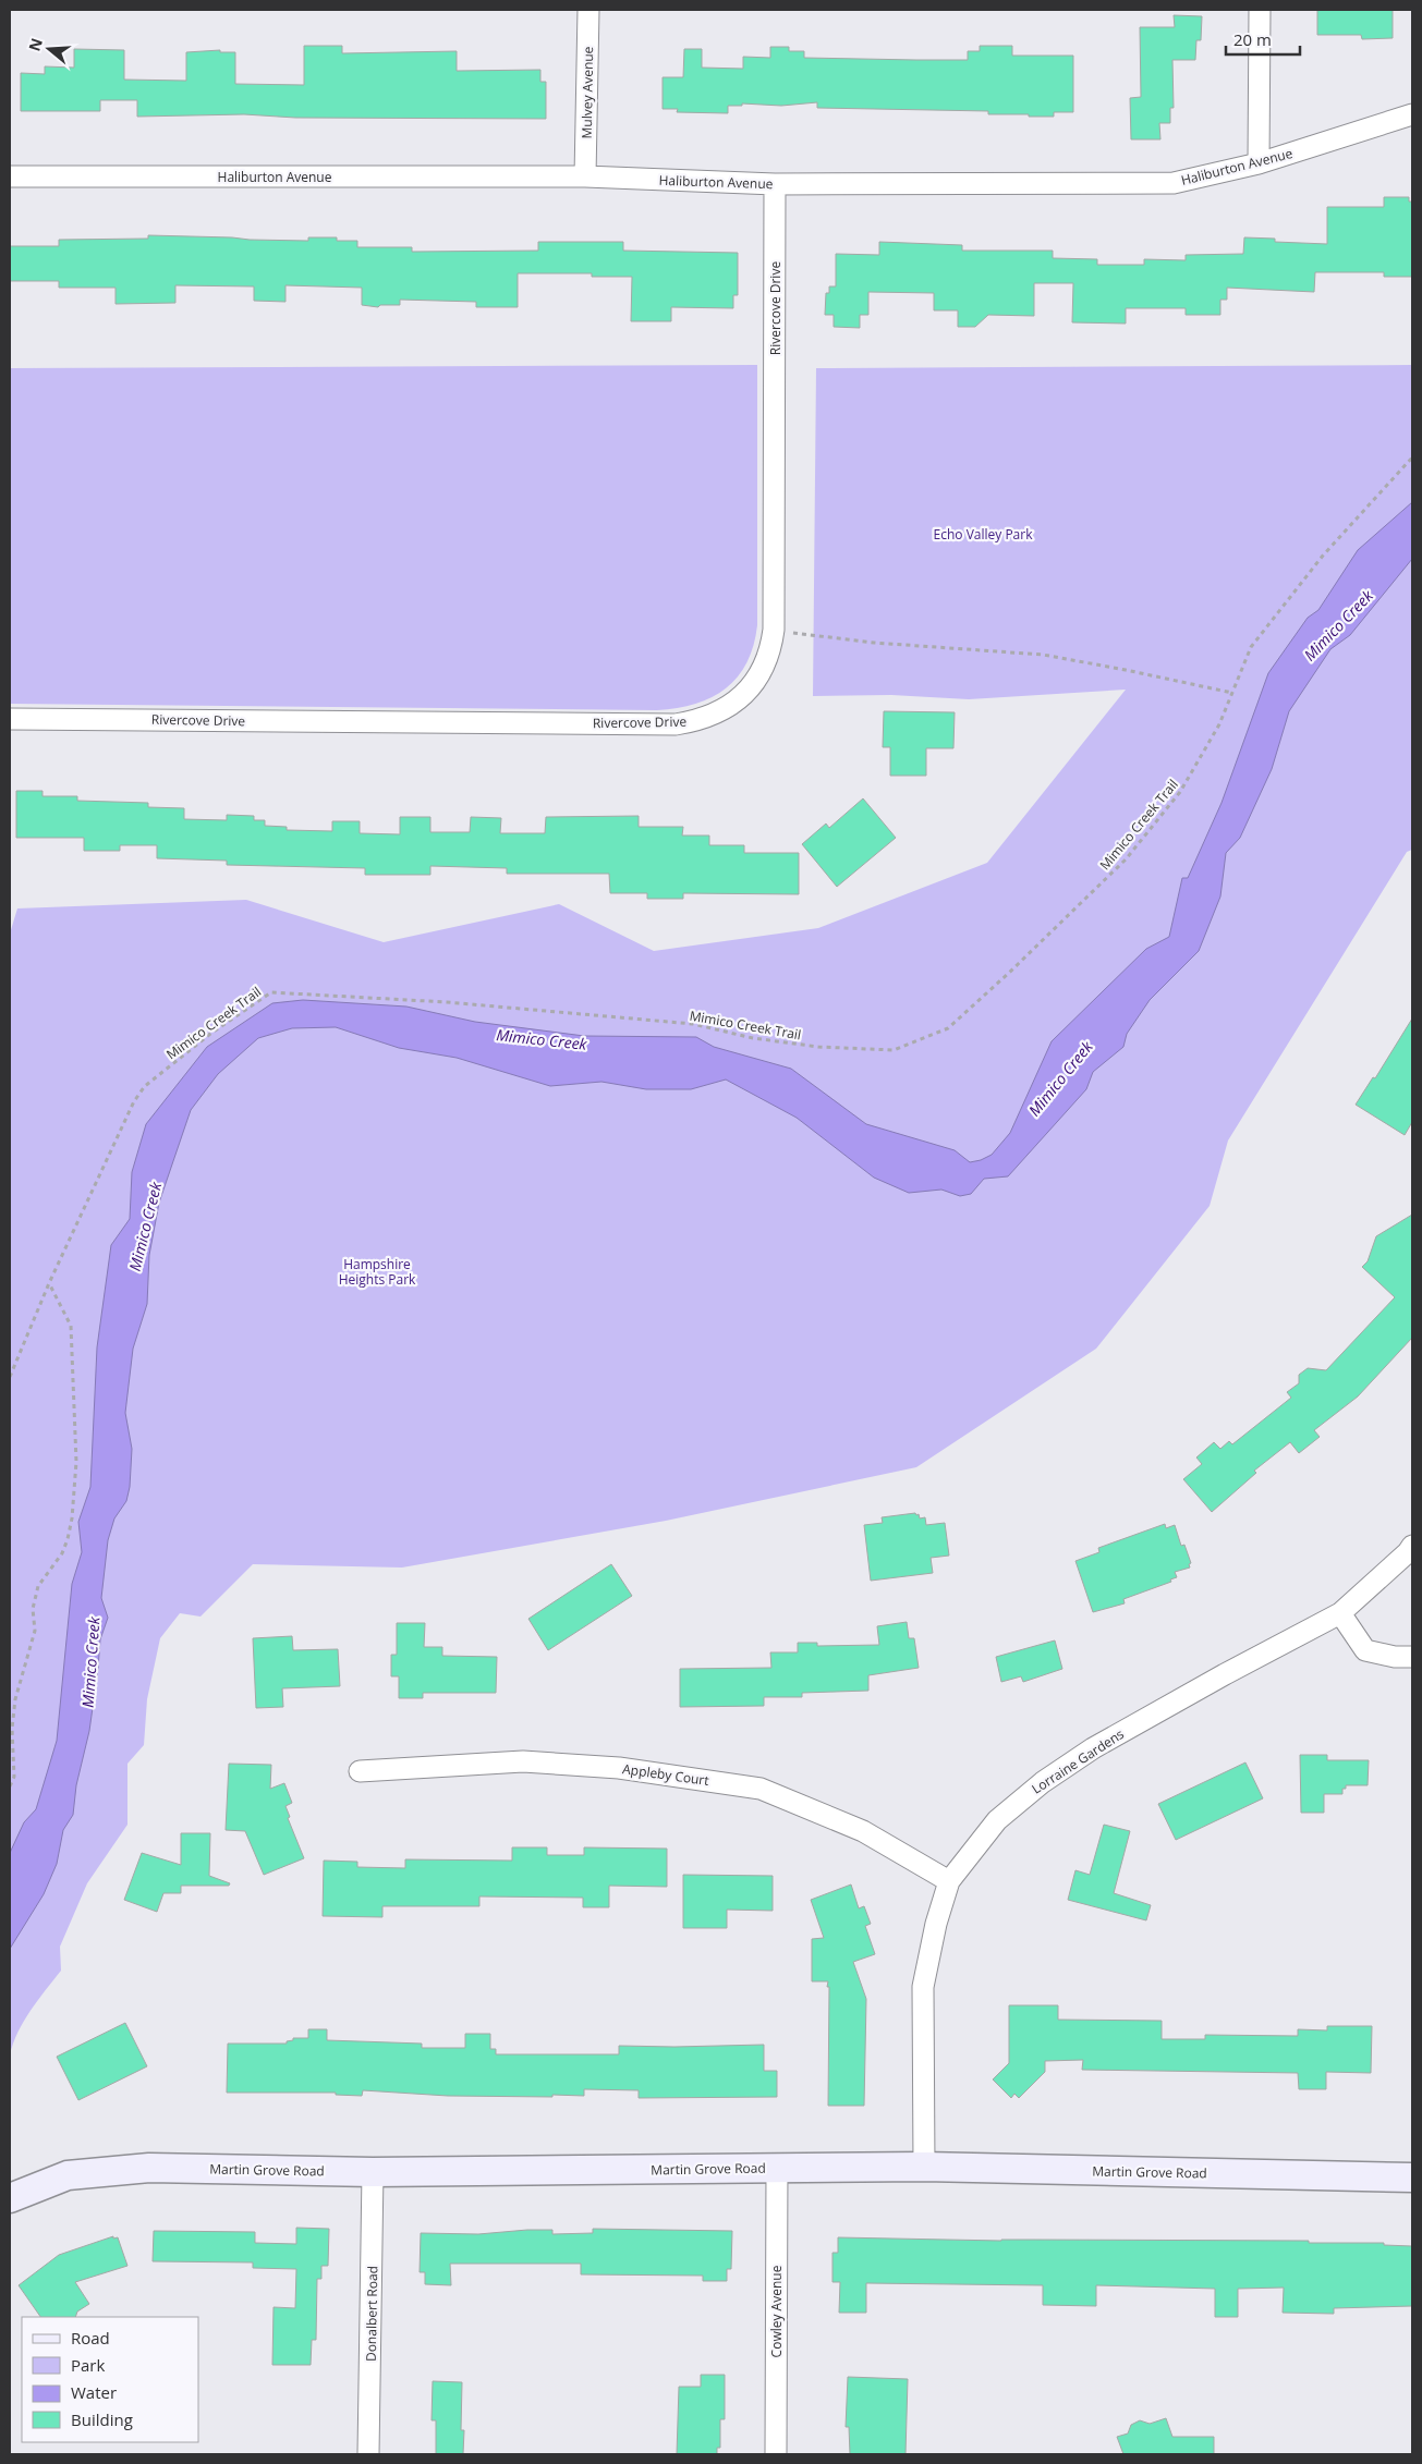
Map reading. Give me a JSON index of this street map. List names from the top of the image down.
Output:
{
  "streets": {
    "main road": ["Martin Grove Road"],
    "street": [
      "Mulvey Avenue",
      "Haliburton Avenue",
      "Rivercove Drive",
      "Lorraine Gardens",
      "Appleby Court",
      "Cowley Avenue",
      "Donalbert Road"
    ],
    "path": ["Mimico Creek Trail"]
  },
  "crossings": [
    ["Mulvey Avenue", "Haliburton Avenue"],
    ["Haliburton Avenue", "Rivercove Drive"],
    ["Lorraine Gardens", "Appleby Court"],
    ["Lorraine Gardens", "Martin Grove Road"],
    ["Martin Grove Road", "Cowley Avenue"],
    ["Martin Grove Road", "Donalbert Road"]
  ],
  "water": ["Mimico Creek"],
  "parks": ["Echo Valley Park", "Hampshire Heights Park"],
  "legend": [
    "Road",
    "Park",
    "Water",
    "Building"
  ],
  "scale_bar": "20 m",
  "north": "left"
}
